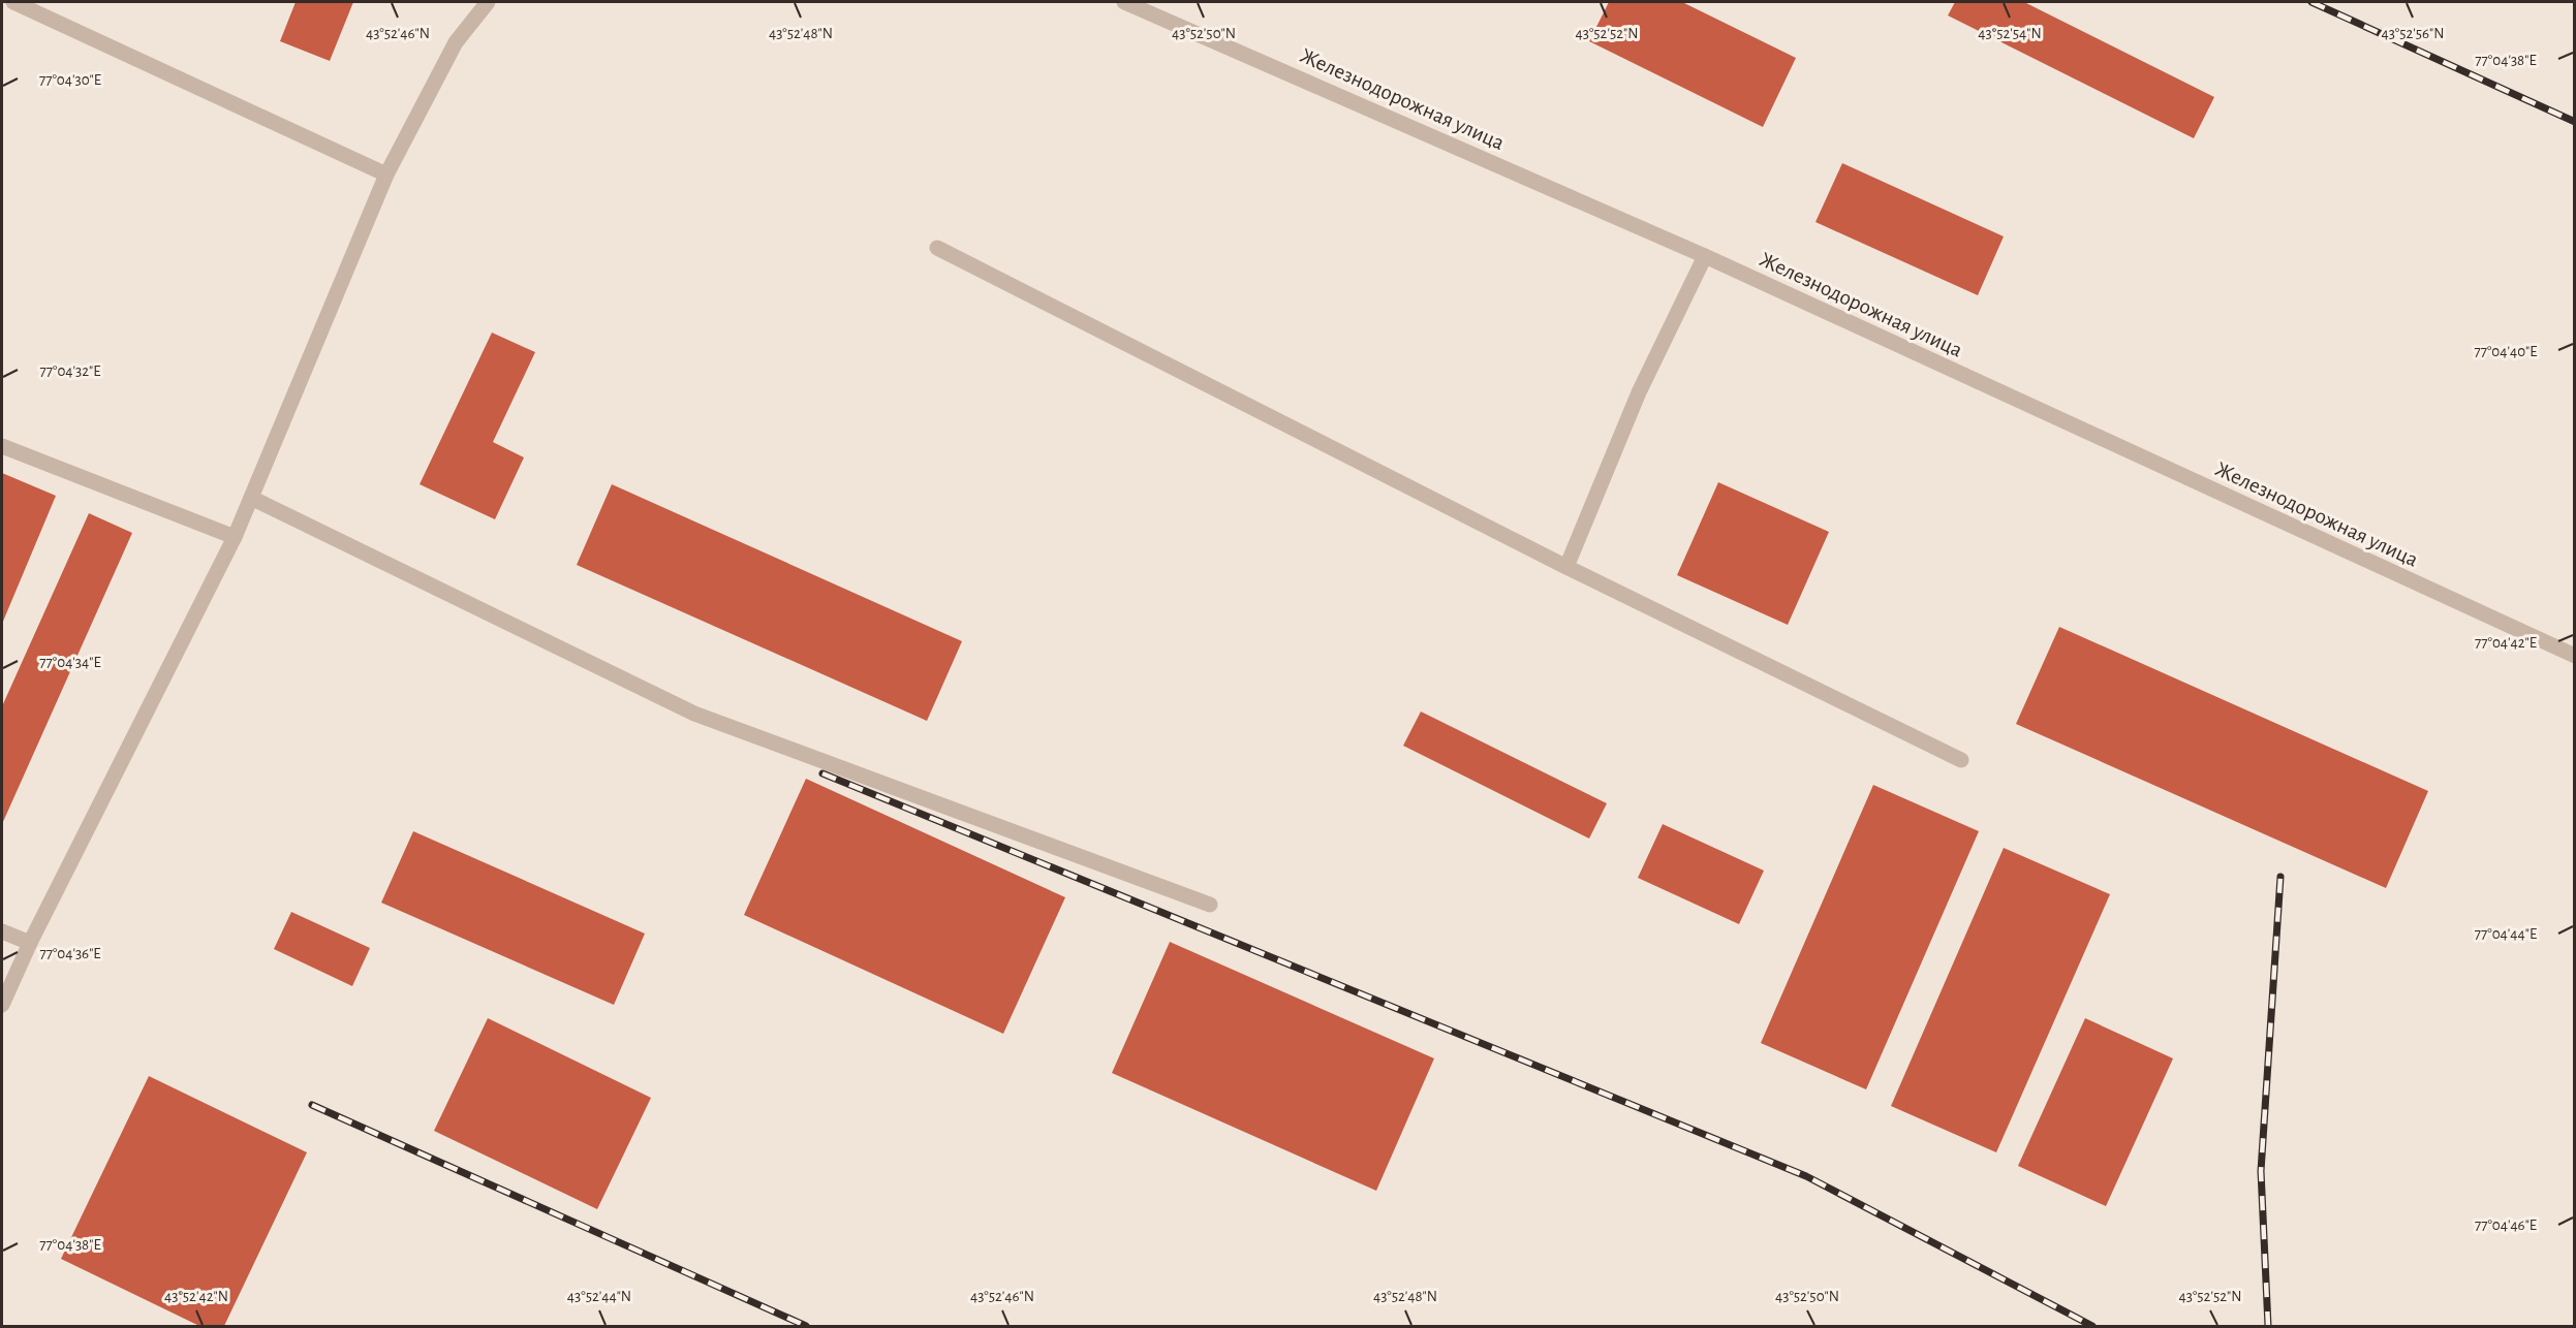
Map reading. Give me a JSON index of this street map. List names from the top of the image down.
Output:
{
  "streets": {
    "street": ["Железнодорожная улица"]
  },
  "coordinates": [
    "43°52'46\"N",
    "43°52'48\"N",
    "43°52'50\"N",
    "43°52'52\"N",
    "43°52'54\"N",
    "43°52'56\"N",
    "77°04'38\"E",
    "77°04'30\"E",
    "77°04'40\"E",
    "77°04'32\"E",
    "77°04'42\"E",
    "77°04'34\"E",
    "77°04'44\"E",
    "77°04'36\"E",
    "77°04'46\"E",
    "43°52'42\"N",
    "43°52'44\"N"
  ]
}
